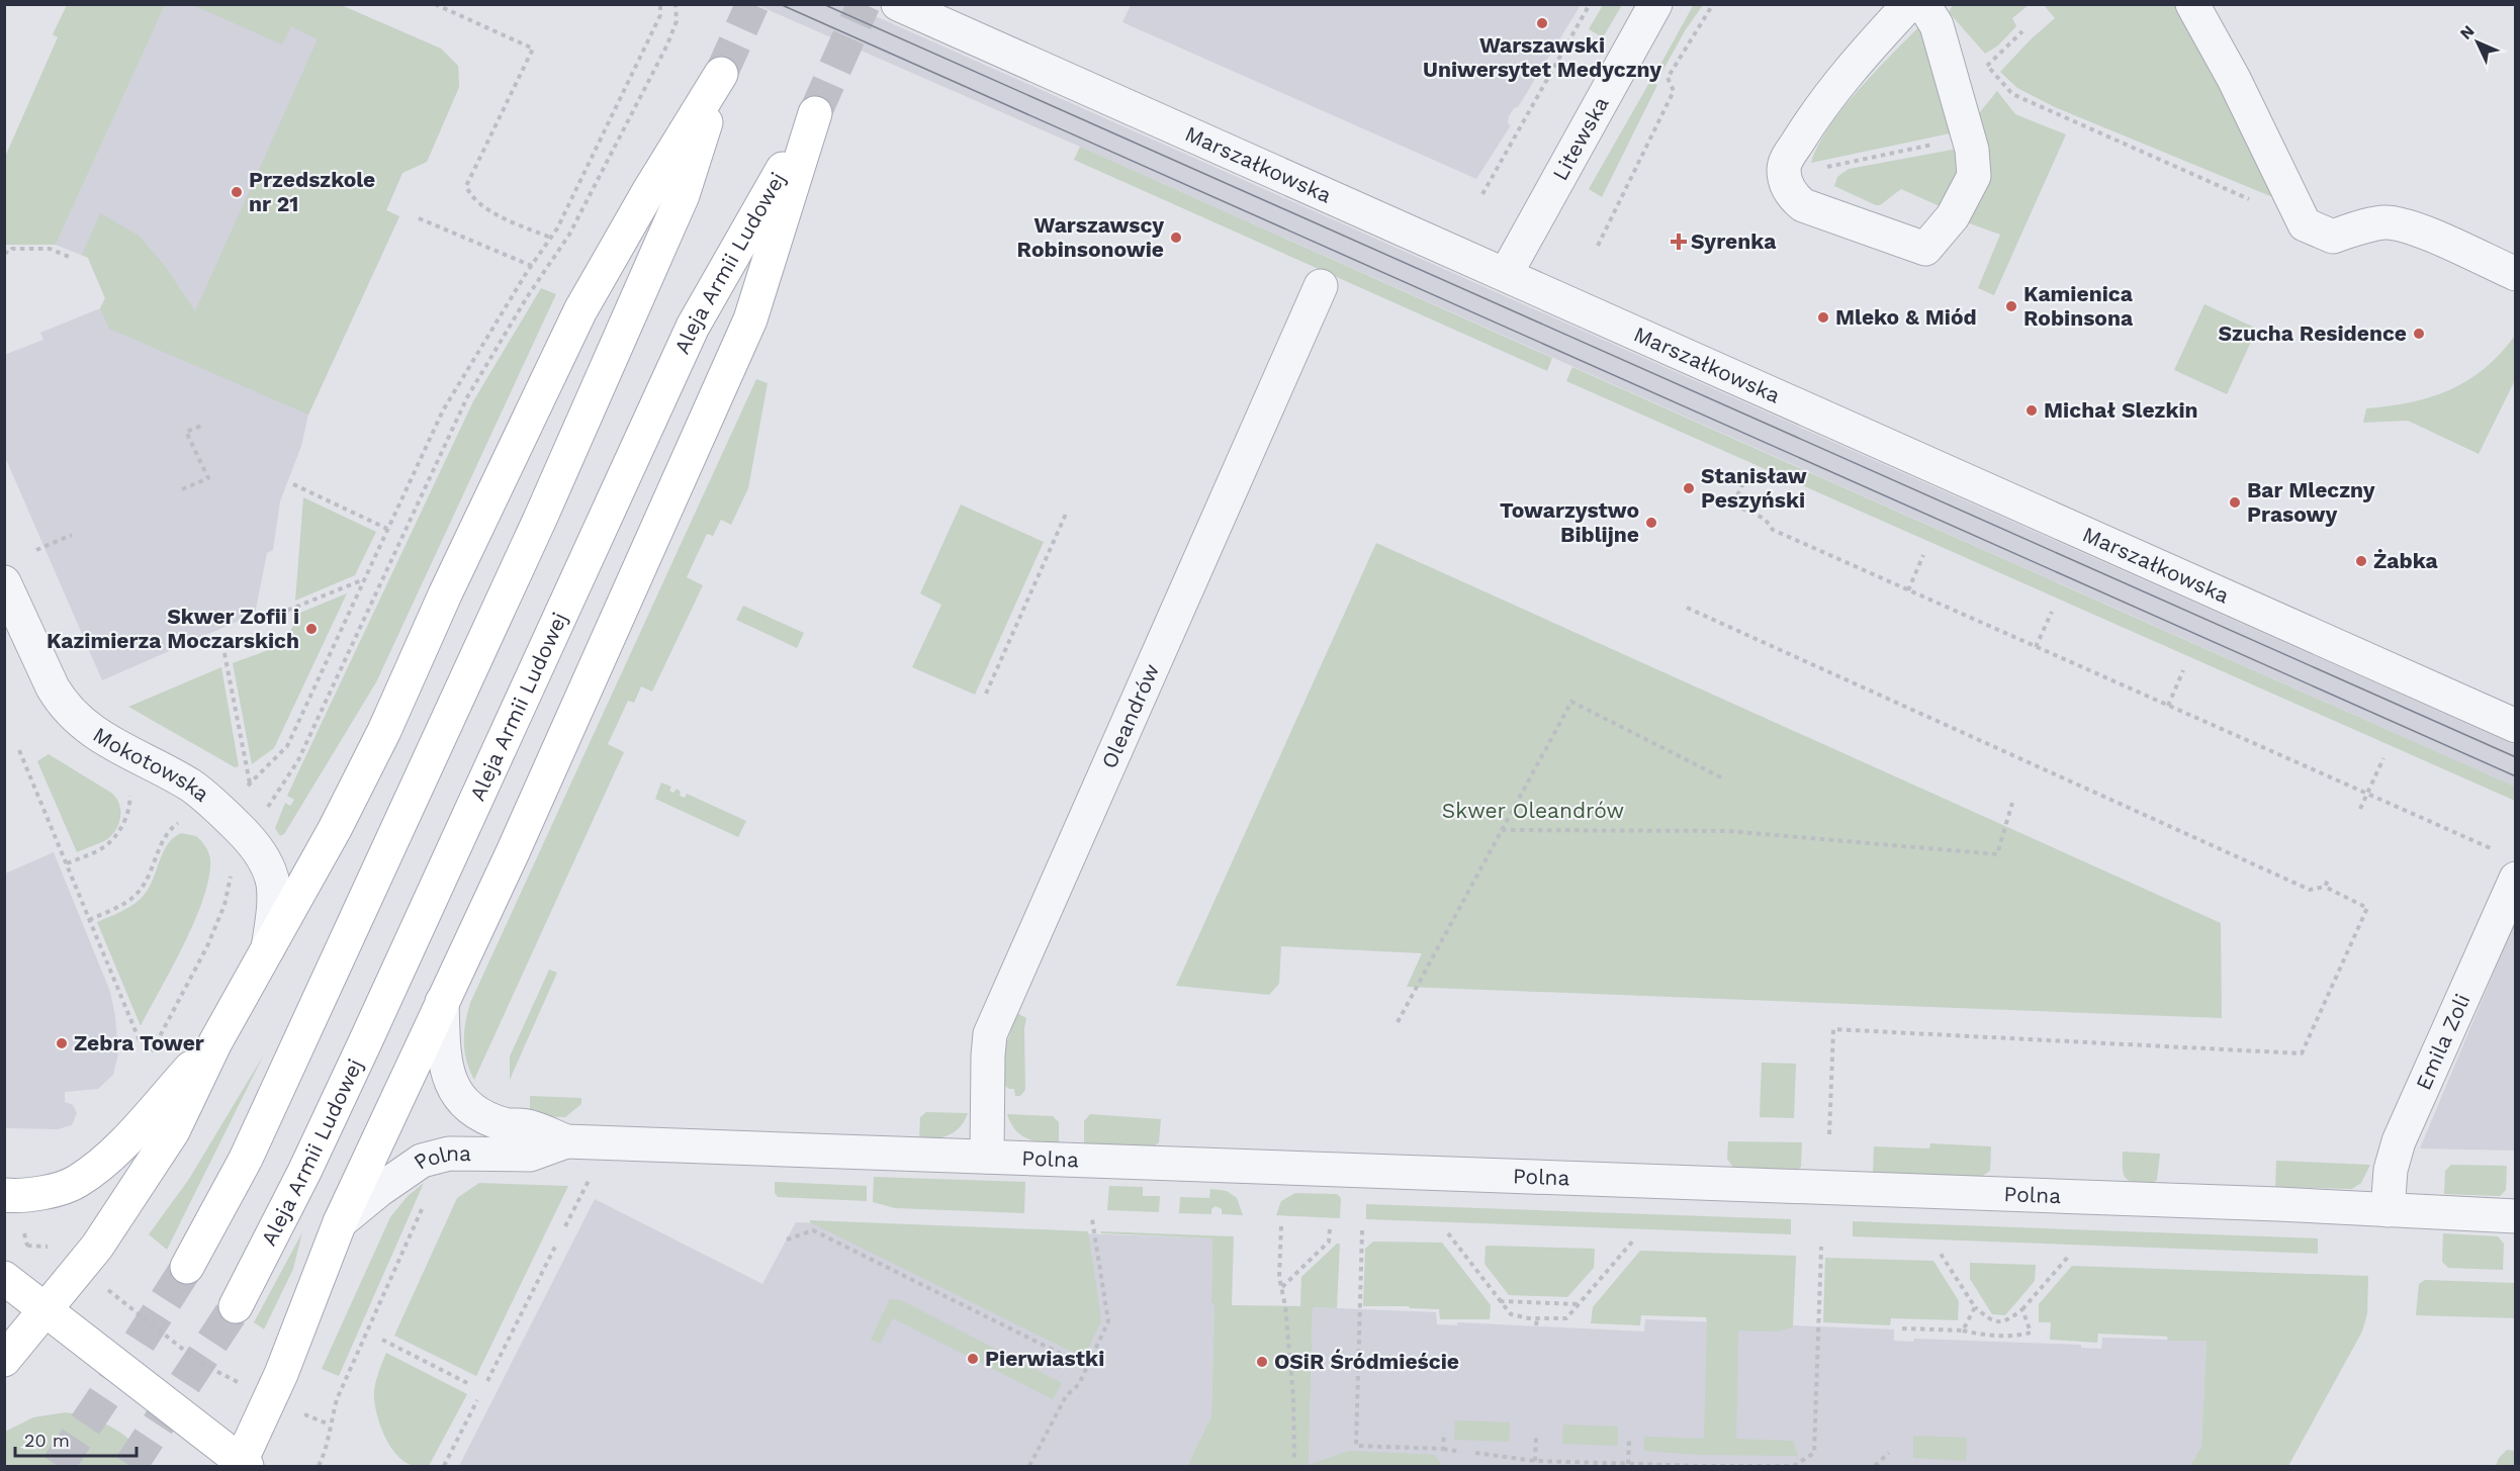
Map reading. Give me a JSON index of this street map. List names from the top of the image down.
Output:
{
  "streets": {
    "main road": ["Aleja Armii Ludowej"],
    "street": [
      "Litewska",
      "Marszałkowska",
      "Oleandrów",
      "Mokotowska",
      "Emila Zoli",
      "Polna"
    ]
  },
  "crossings": [
    ["Litewska", "Marszałkowska"],
    ["Aleja Armii Ludowej", "Polna"],
    ["Oleandrów", "Polna"],
    ["Emila Zoli", "Polna"]
  ],
  "parks": ["Skwer Oleandrów"],
  "places": {
    "other": [
      "Warszawski Uniwersytet Medyczny",
      "Przedszkole nr 21",
      "Warszawscy Robinsonowie",
      "Kamienica Robinsona",
      "Mleko & Miód",
      "Szucha Residence",
      "Michał Slezkin",
      "Stanisław Peszyński",
      "Bar Mleczny Prasowy",
      "Towarzystwo Biblijne",
      "Żabka",
      "Skwer Zofii i Kazimierza Moczarskich",
      "Zebra Tower",
      "Pierwiastki",
      "OSiR Śródmieście"
    ],
    "health": ["Syrenka"]
  },
  "scale_bar": "20 m",
  "north": "top left"
}
